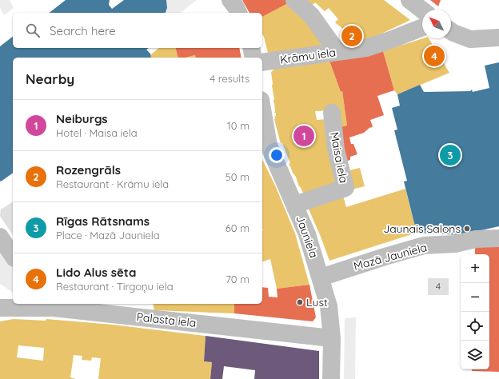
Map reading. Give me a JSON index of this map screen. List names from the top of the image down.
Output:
{
  "streets": {
    "street": [
      "Krāmu iela",
      "Maisa iela",
      "Jauniela",
      "Mazā Jauniela",
      "Palasta iela"
    ]
  },
  "crossings": [
    ["Maisa iela", "Jauniela"],
    ["Jauniela", "Mazā Jauniela"],
    ["Jauniela", "Palasta iela"]
  ],
  "places": ["Jaunais Salons", "Lust"],
  "house_numbers": ["4"],
  "north": "top left",
  "page": {
    "search": "Search here",
    "pins": [
      "2",
      "4",
      "1",
      "3"
    ],
    "heading": ["Nearby", "4 results"],
    "list": [
      {
        "mark": "1",
        "name": "Neiburgs",
        "note": "Hotel · Maisa iela",
        "value": "10 m"
      },
      {
        "mark": "2",
        "name": "Rozengrāls",
        "note": "Restaurant · Krāmu iela",
        "value": "50 m"
      },
      {
        "mark": "3",
        "name": "Rīgas Rātsnams",
        "note": "Place · Mazā Jauniela",
        "value": "60 m"
      },
      {
        "mark": "4",
        "name": "Lido Alus sēta",
        "note": "Restaurant · Tirgoņu iela",
        "value": "70 m"
      }
    ],
    "map_buttons": ["+", "−"]
  }
}
